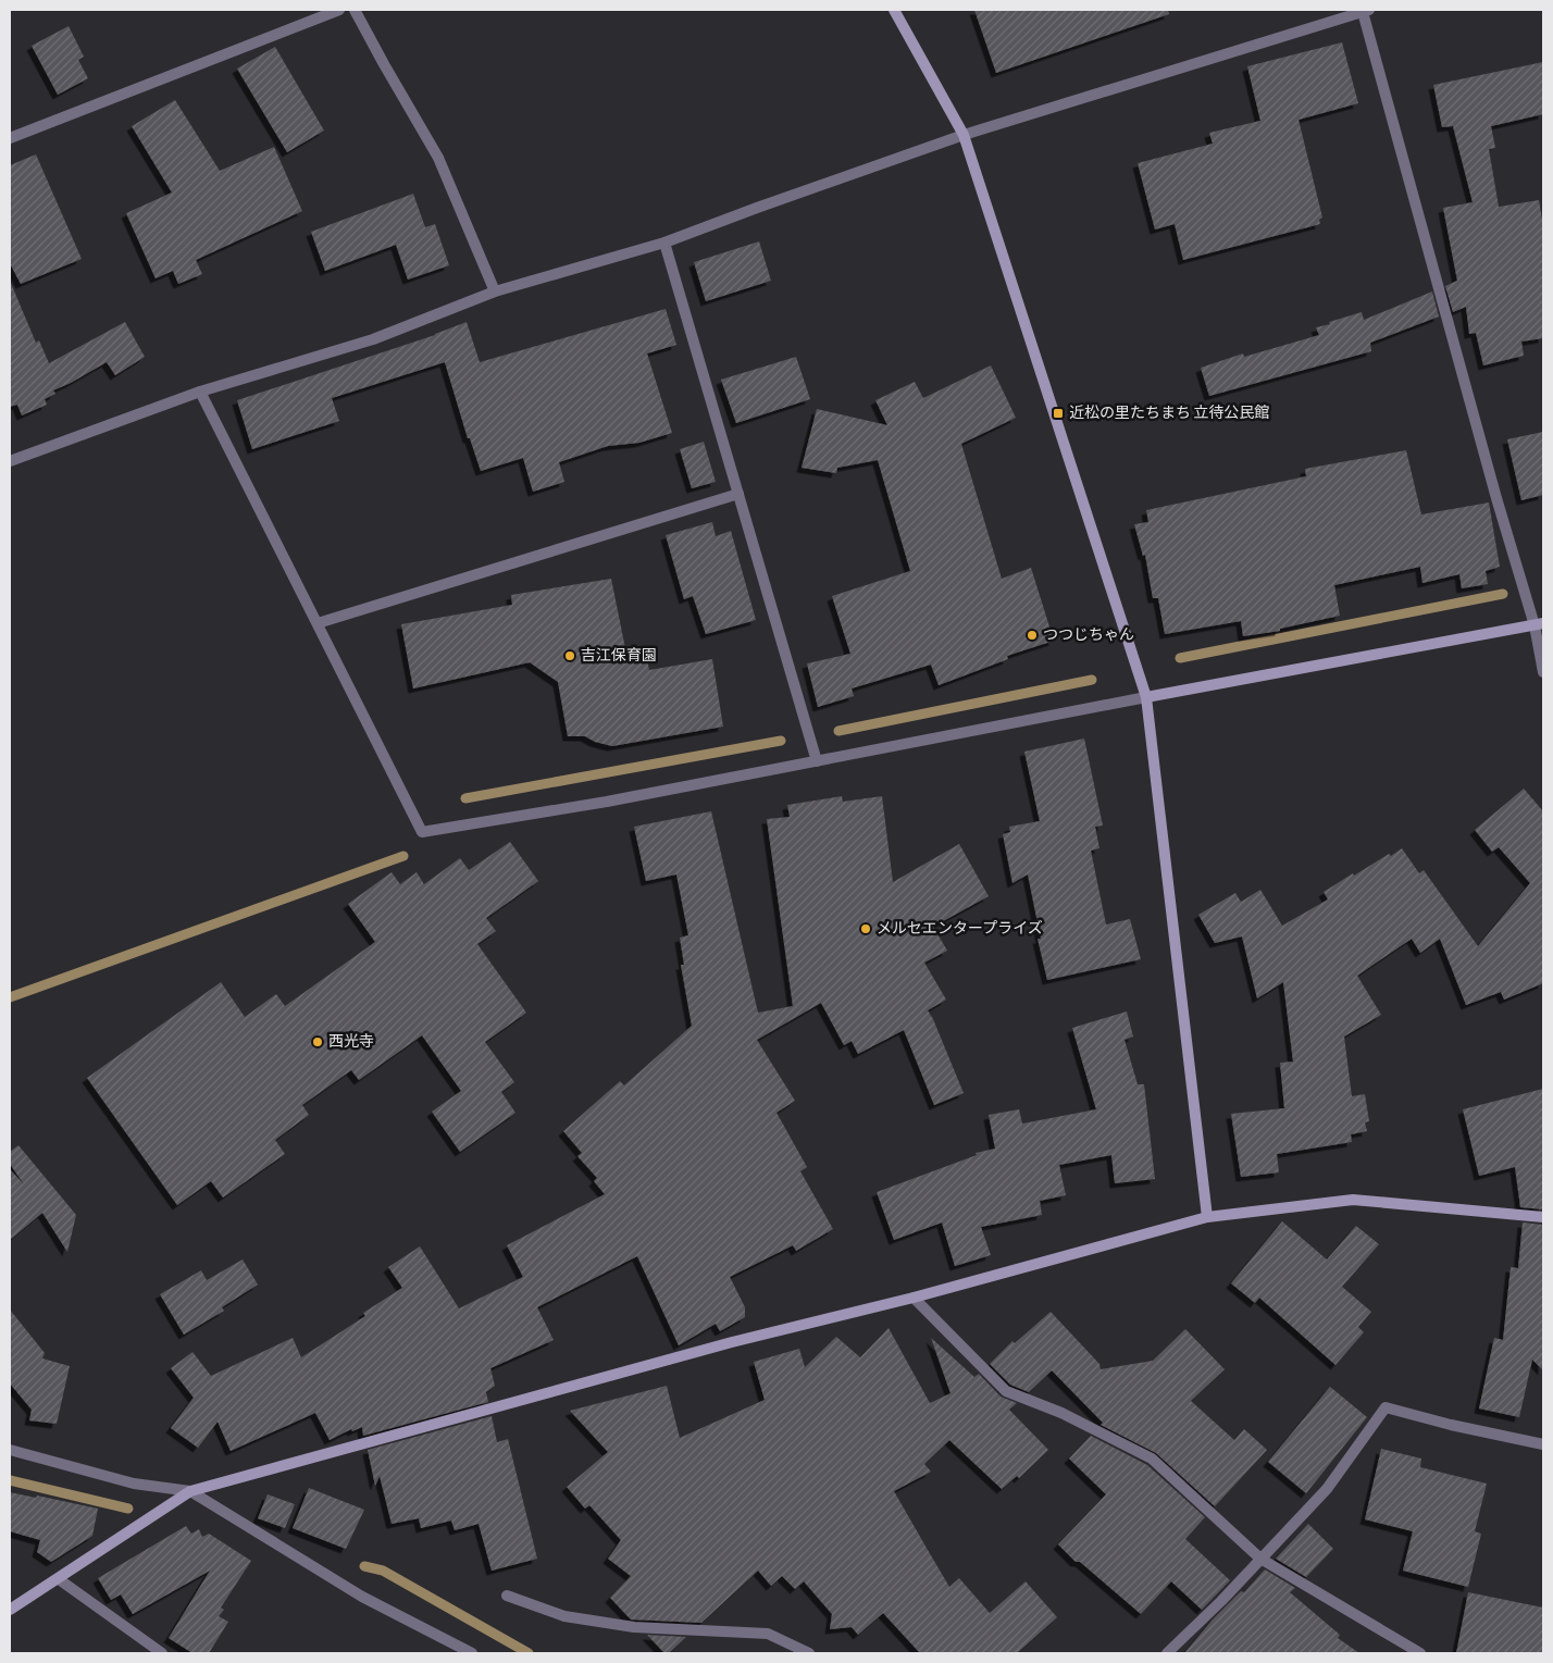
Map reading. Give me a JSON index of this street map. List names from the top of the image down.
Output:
{
  "places": {
    "transit": ["近松の里たちまち 立待公民館"],
    "other": [
      "つつじちゃん",
      "吉江保育園",
      "メルセエンタープライズ",
      "西光寺"
    ]
  }
}
